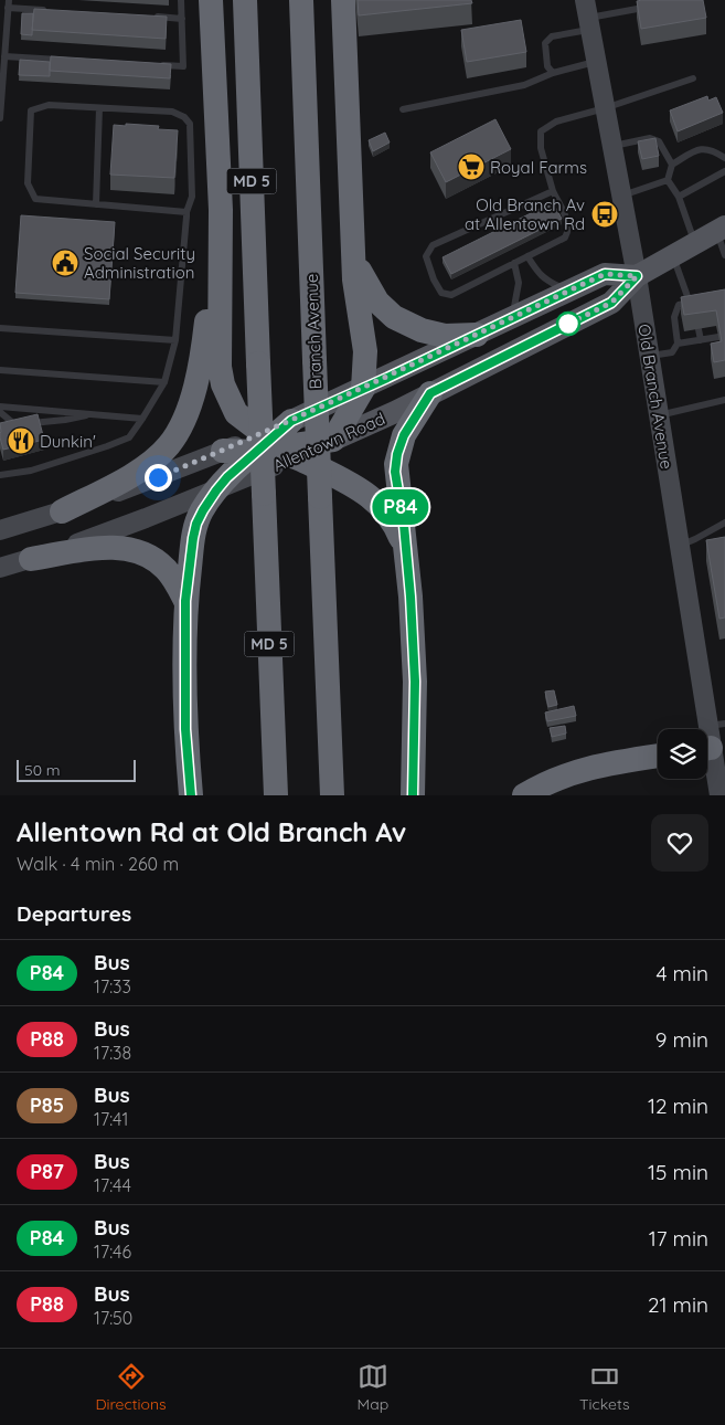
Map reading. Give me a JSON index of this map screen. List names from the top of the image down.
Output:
{
  "streets": {
    "highway": ["MD 5", "Branch Avenue"],
    "main road": ["Old Branch Avenue", "Allentown Road"]
  },
  "crossings": [
    ["Old Branch Avenue", "Allentown Road"]
  ],
  "places": {
    "supermarket": ["Royal Farms"],
    "bus stop": ["Old Branch Av at Allentown Rd"],
    "public building": ["Social Security Administration"],
    "restaurant": ["Dunkin'"]
  },
  "lines": ["bus line P84"],
  "scale_bar": "50 m",
  "page": {
    "on_map": "P84",
    "scale": "50 m",
    "heading": [
      ["Allentown Rd at Old Branch Av", "Walk · 4 min · 260 m"],
      "Departures"
    ],
    "list": [
      {
        "mark": "P84",
        "name": "Bus",
        "note": "17:33",
        "value": "4 min"
      },
      {
        "mark": "P88",
        "name": "Bus",
        "note": "17:38",
        "value": "9 min"
      },
      {
        "mark": "P85",
        "name": "Bus",
        "note": "17:41",
        "value": "12 min"
      },
      {
        "mark": "P87",
        "name": "Bus",
        "note": "17:44",
        "value": "15 min"
      },
      {
        "mark": "P84",
        "name": "Bus",
        "note": "17:46",
        "value": "17 min"
      },
      {
        "mark": "P88",
        "name": "Bus",
        "note": "17:50",
        "value": "21 min"
      }
    ],
    "tabs": ["Directions", "Map", "Tickets"]
  }
}
